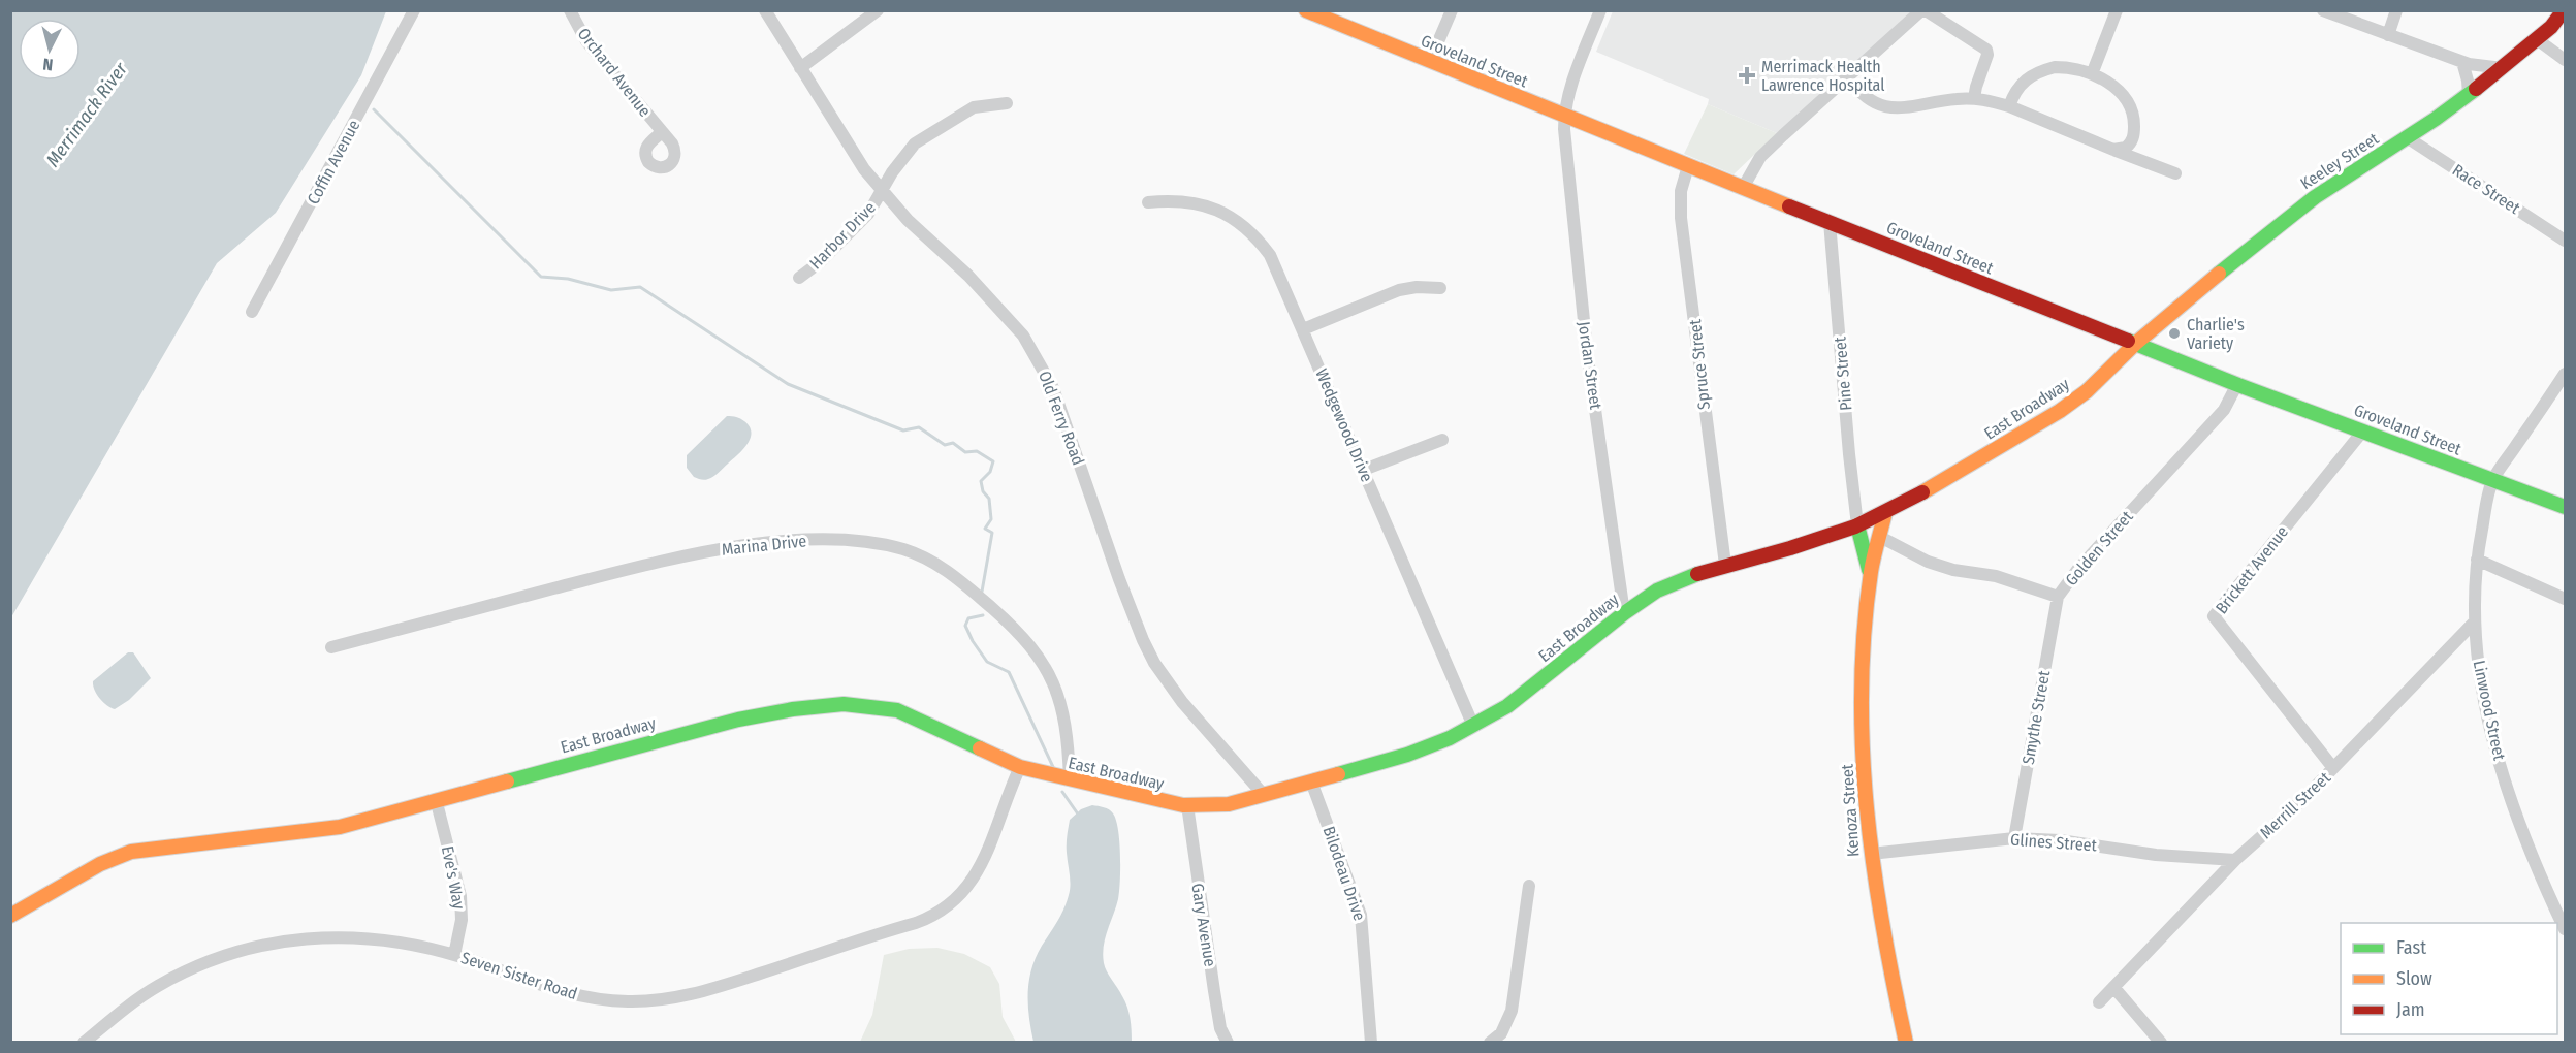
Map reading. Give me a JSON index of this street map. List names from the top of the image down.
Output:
{
  "streets": {
    "street": [
      "Groveland Street",
      "Orchard Avenue",
      "Keeley Street",
      "Coffin Avenue",
      "Race Street",
      "Harbor Drive",
      "Spruce Street",
      "Jordan Street",
      "Pine Street",
      "East Broadway",
      "Old Ferry Road",
      "Wedgewood Drive",
      "Marina Drive",
      "Golden Street",
      "Brickett Avenue",
      "Linwood Street",
      "Smythe Street",
      "Merrill Street",
      "Kenoza Street",
      "Glines Street",
      "Bilodeau Drive",
      "Eve's Way",
      "Gary Avenue",
      "Seven Sister Road"
    ]
  },
  "crossings": [
    ["Groveland Street", "Keeley Street"],
    ["Groveland Street", "Spruce Street"],
    ["Groveland Street", "Jordan Street"],
    ["Groveland Street", "Pine Street"],
    ["Groveland Street", "East Broadway"],
    ["Groveland Street", "Golden Street"],
    ["Groveland Street", "Brickett Avenue"],
    ["Groveland Street", "Linwood Street"],
    ["Keeley Street", "Race Street"],
    ["Keeley Street", "East Broadway"],
    ["Harbor Drive", "Old Ferry Road"],
    ["Spruce Street", "East Broadway"],
    ["Jordan Street", "East Broadway"],
    ["Pine Street", "East Broadway"],
    ["Pine Street", "Kenoza Street"],
    ["East Broadway", "Old Ferry Road"],
    ["East Broadway", "Wedgewood Drive"],
    ["East Broadway", "Marina Drive"],
    ["East Broadway", "Kenoza Street"],
    ["East Broadway", "Bilodeau Drive"],
    ["East Broadway", "Eve's Way"],
    ["East Broadway", "Gary Avenue"],
    ["East Broadway", "Seven Sister Road"],
    ["Golden Street", "Smythe Street"],
    ["Golden Street", "Kenoza Street"],
    ["Brickett Avenue", "Merrill Street"],
    ["Linwood Street", "Merrill Street"],
    ["Smythe Street", "Glines Street"],
    ["Merrill Street", "Glines Street"],
    ["Kenoza Street", "Glines Street"],
    ["Eve's Way", "Seven Sister Road"]
  ],
  "water": ["Merrimack River"],
  "places": {
    "health": ["Merrimack Health Lawrence Hospital"],
    "other": ["Charlie's Variety"]
  },
  "legend": ["Fast", "Slow", "Jam"],
  "north": "bottom"
}
